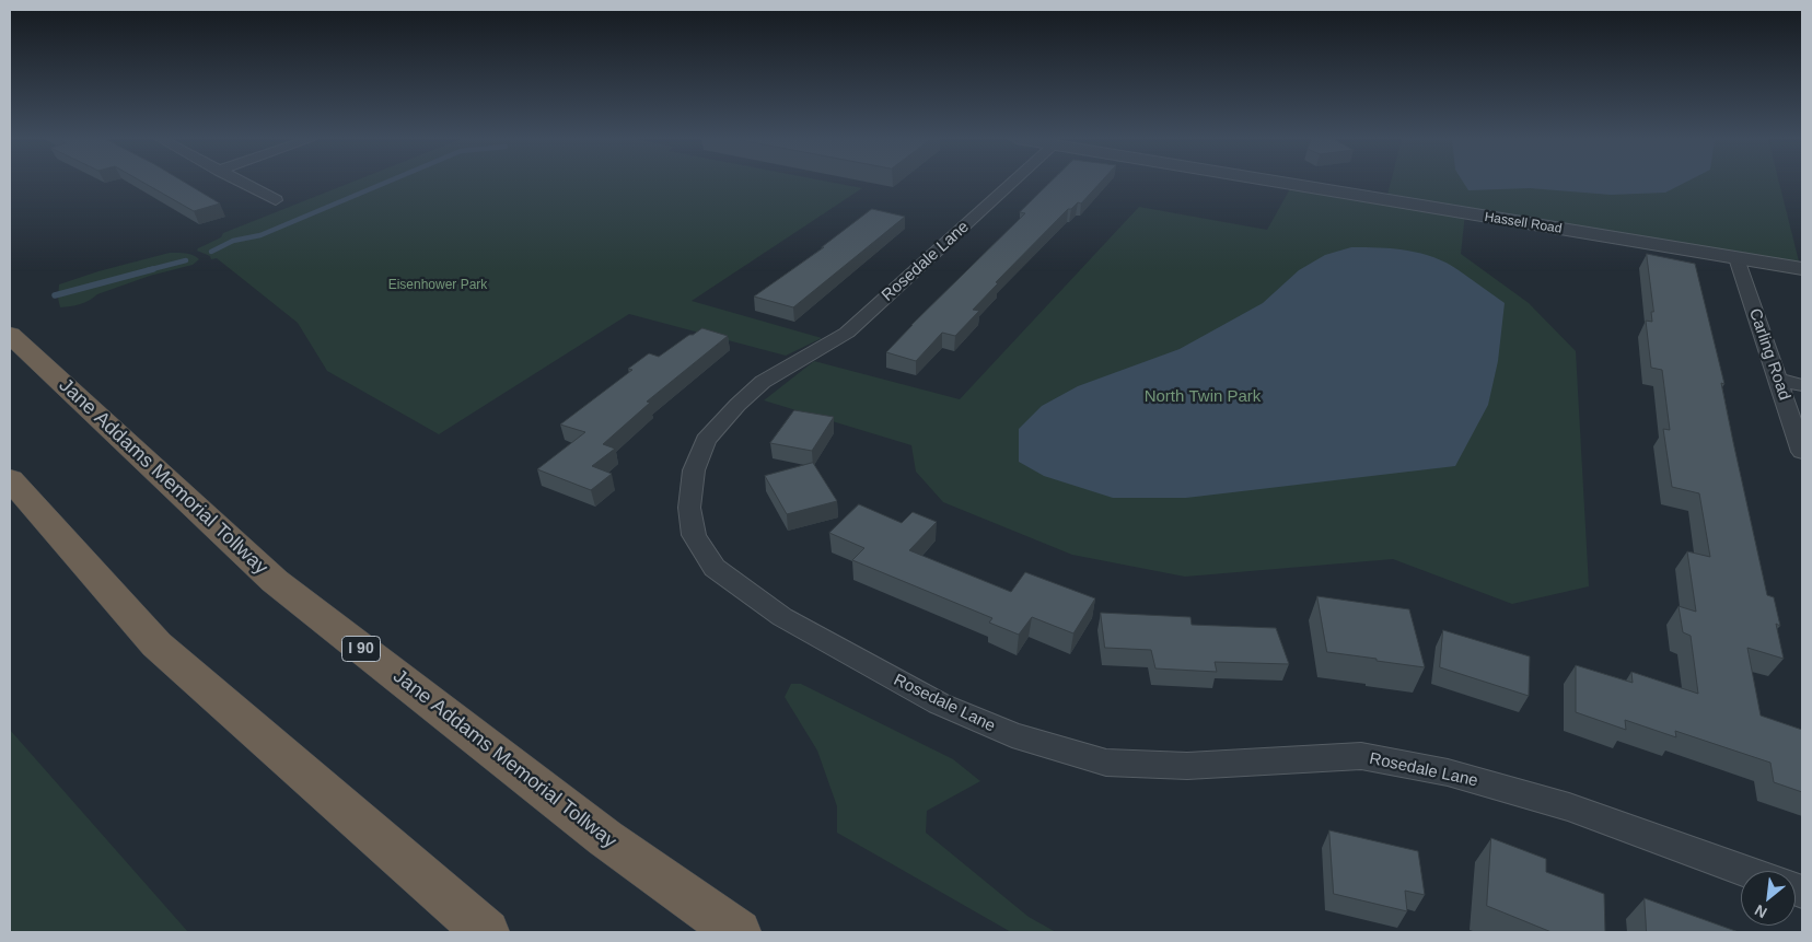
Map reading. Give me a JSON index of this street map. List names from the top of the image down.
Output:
{
  "streets": {
    "highway": ["Jane Addams Memorial Tollway", "I 90"],
    "street": ["Hassell Road", "Rosedale Lane", "Carling Road"]
  },
  "crossings": [
    ["Hassell Road", "Carling Road"]
  ],
  "parks": ["Eisenhower Park", "North Twin Park"],
  "north": "bottom left"
}
